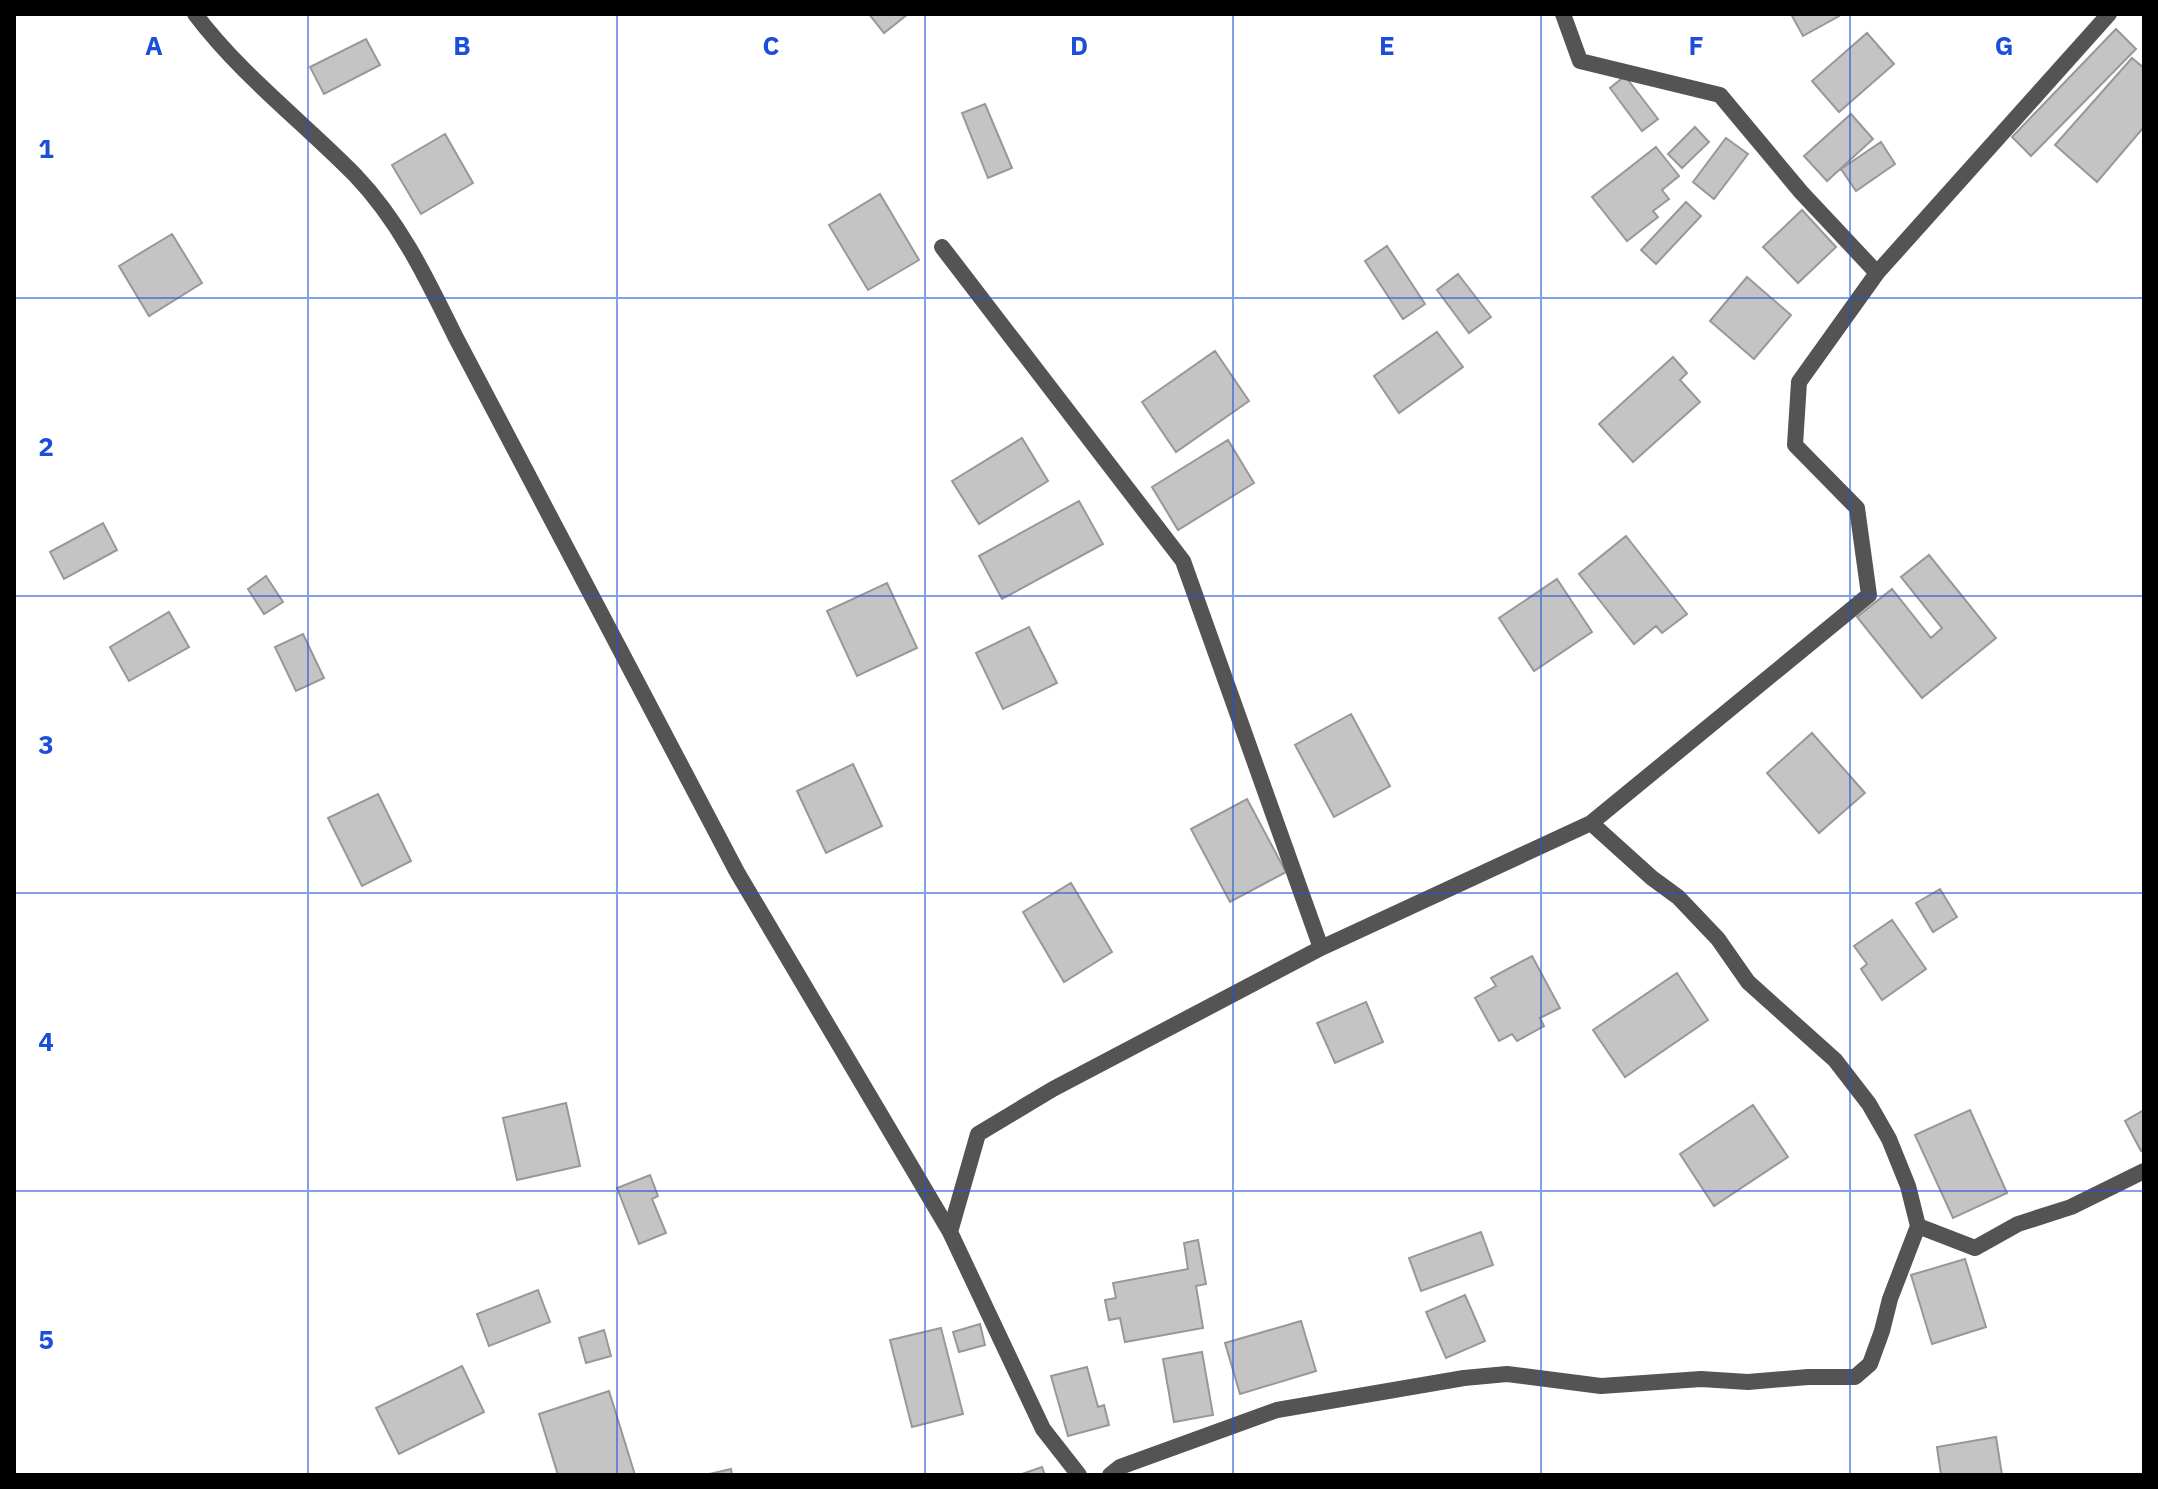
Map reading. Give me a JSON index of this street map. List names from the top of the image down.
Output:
{
  "grid": {
    "columns": [
      "A",
      "B",
      "C",
      "D",
      "E",
      "F",
      "G"
    ],
    "rows": [
      "1",
      "2",
      "3",
      "4",
      "5"
    ]
  }
}
